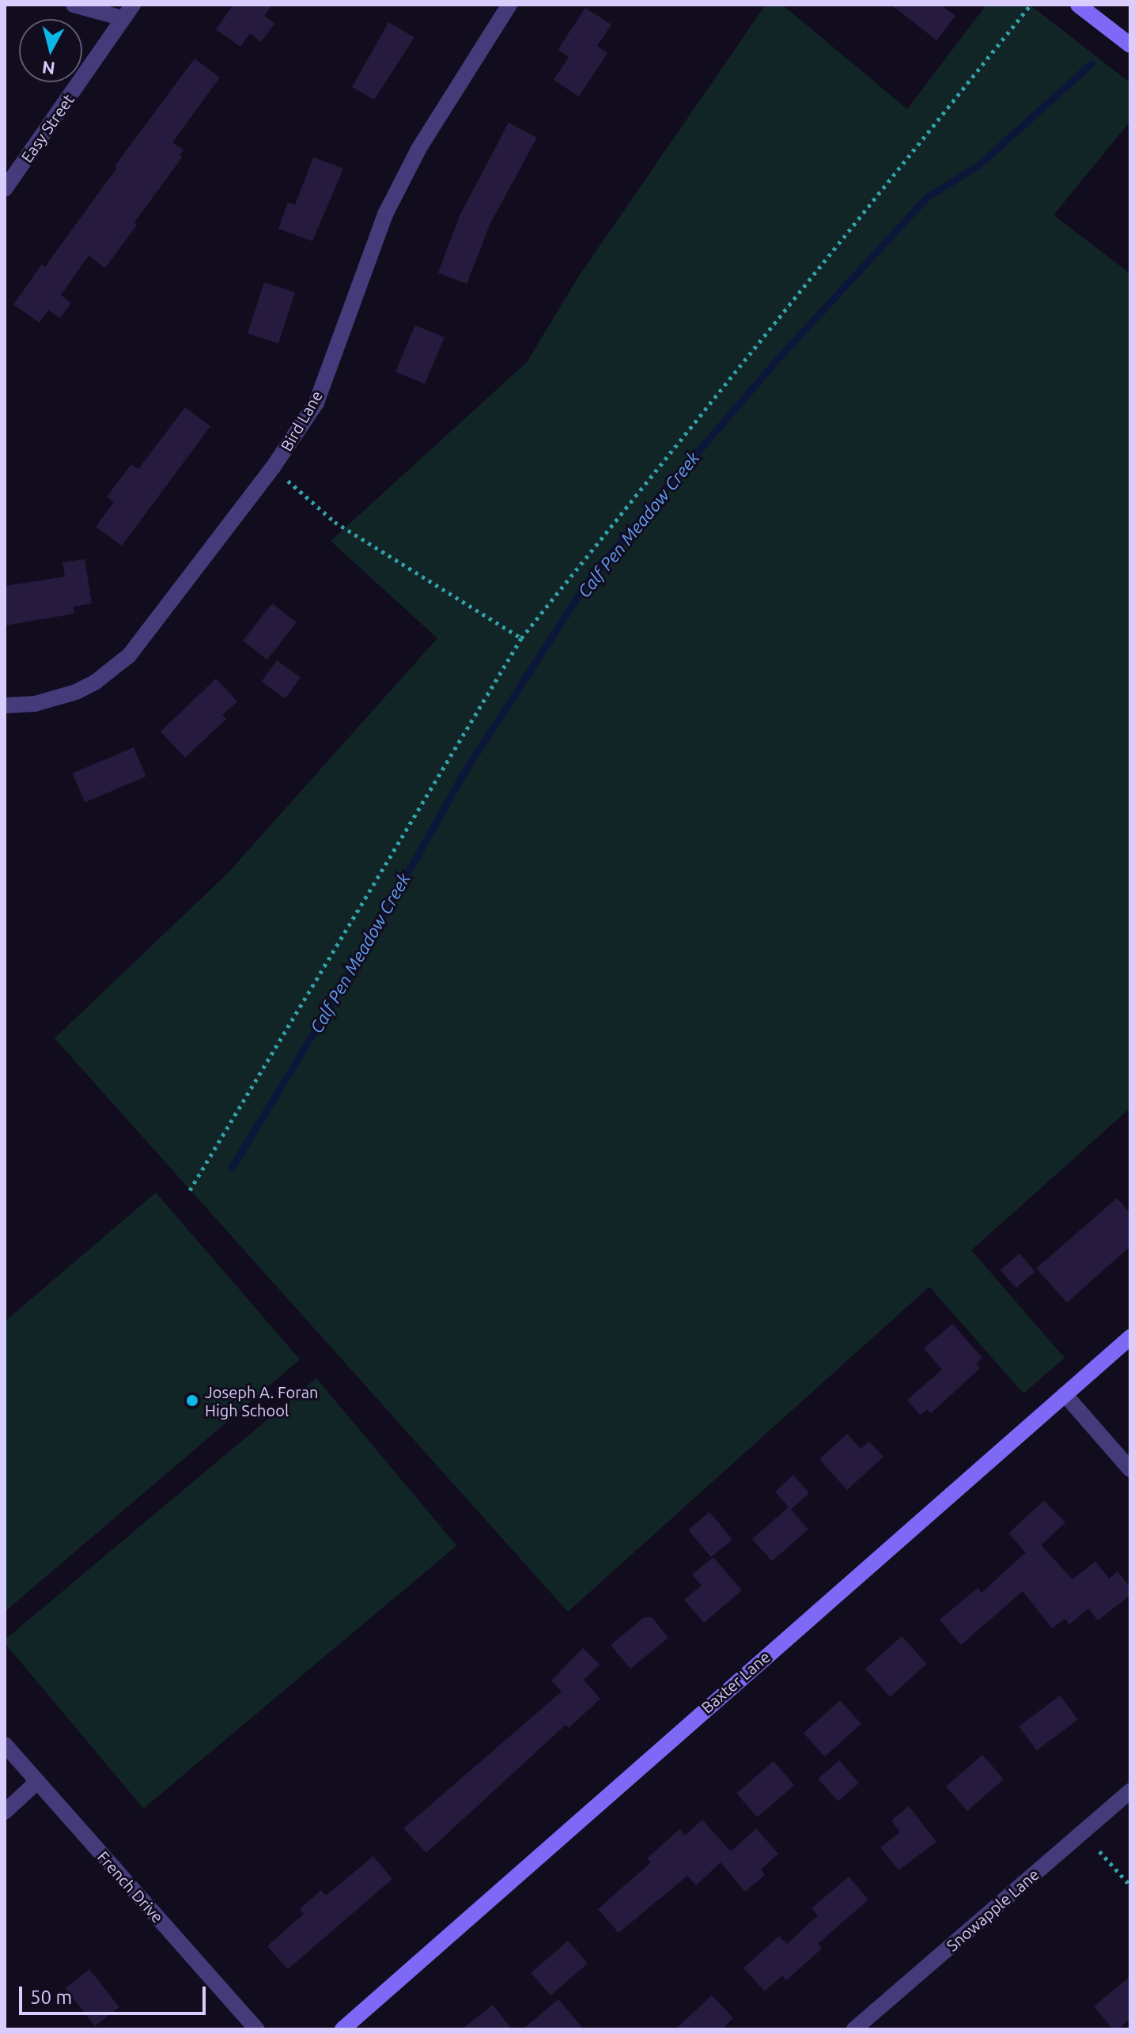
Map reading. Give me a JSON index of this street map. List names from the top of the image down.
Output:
{
  "streets": {
    "street": [
      "Easy Street",
      "Bird Lane",
      "Baxter Lane",
      "French Drive",
      "Snowapple Lane"
    ]
  },
  "water": ["Calf Pen Meadow Creek"],
  "places": ["Joseph A. Foran High School"],
  "scale_bar": "50 m",
  "north": "bottom"
}
